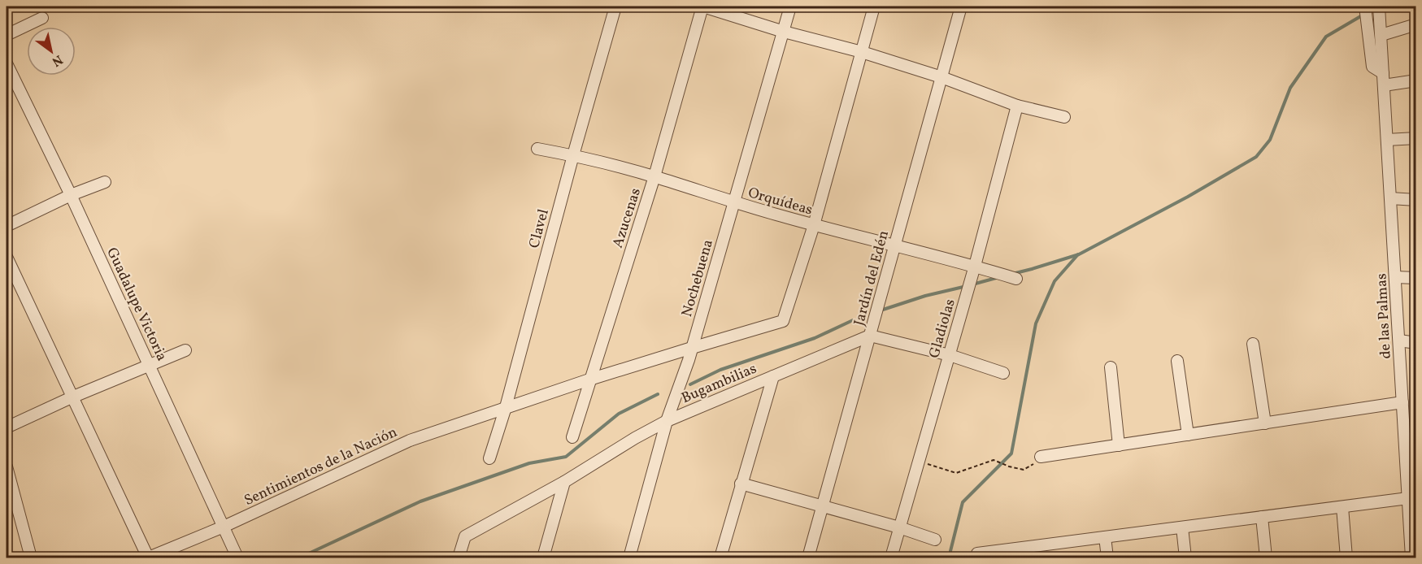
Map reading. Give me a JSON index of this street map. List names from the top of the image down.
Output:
{
  "streets": {
    "street": [
      "Orquídeas",
      "Azucenas",
      "Clavel",
      "Nochebuena",
      "Jardín del Edén",
      "Guadalupe Victoria",
      "de las Palmas",
      "Gladiolas",
      "Bugambilias",
      "Sentimientos de la Nación"
    ]
  },
  "crossings": [
    ["Orquídeas", "Azucenas"],
    ["Orquídeas", "Clavel"],
    ["Orquídeas", "Nochebuena"],
    ["Orquídeas", "Jardín del Edén"],
    ["Orquídeas", "Gladiolas"],
    ["Orquídeas", "Sentimientos de la Nación"],
    ["Azucenas", "Sentimientos de la Nación"],
    ["Clavel", "Sentimientos de la Nación"],
    ["Nochebuena", "Bugambilias"],
    ["Nochebuena", "Sentimientos de la Nación"],
    ["Jardín del Edén", "Bugambilias"],
    ["Guadalupe Victoria", "Sentimientos de la Nación"]
  ],
  "north": "bottom right"
}
